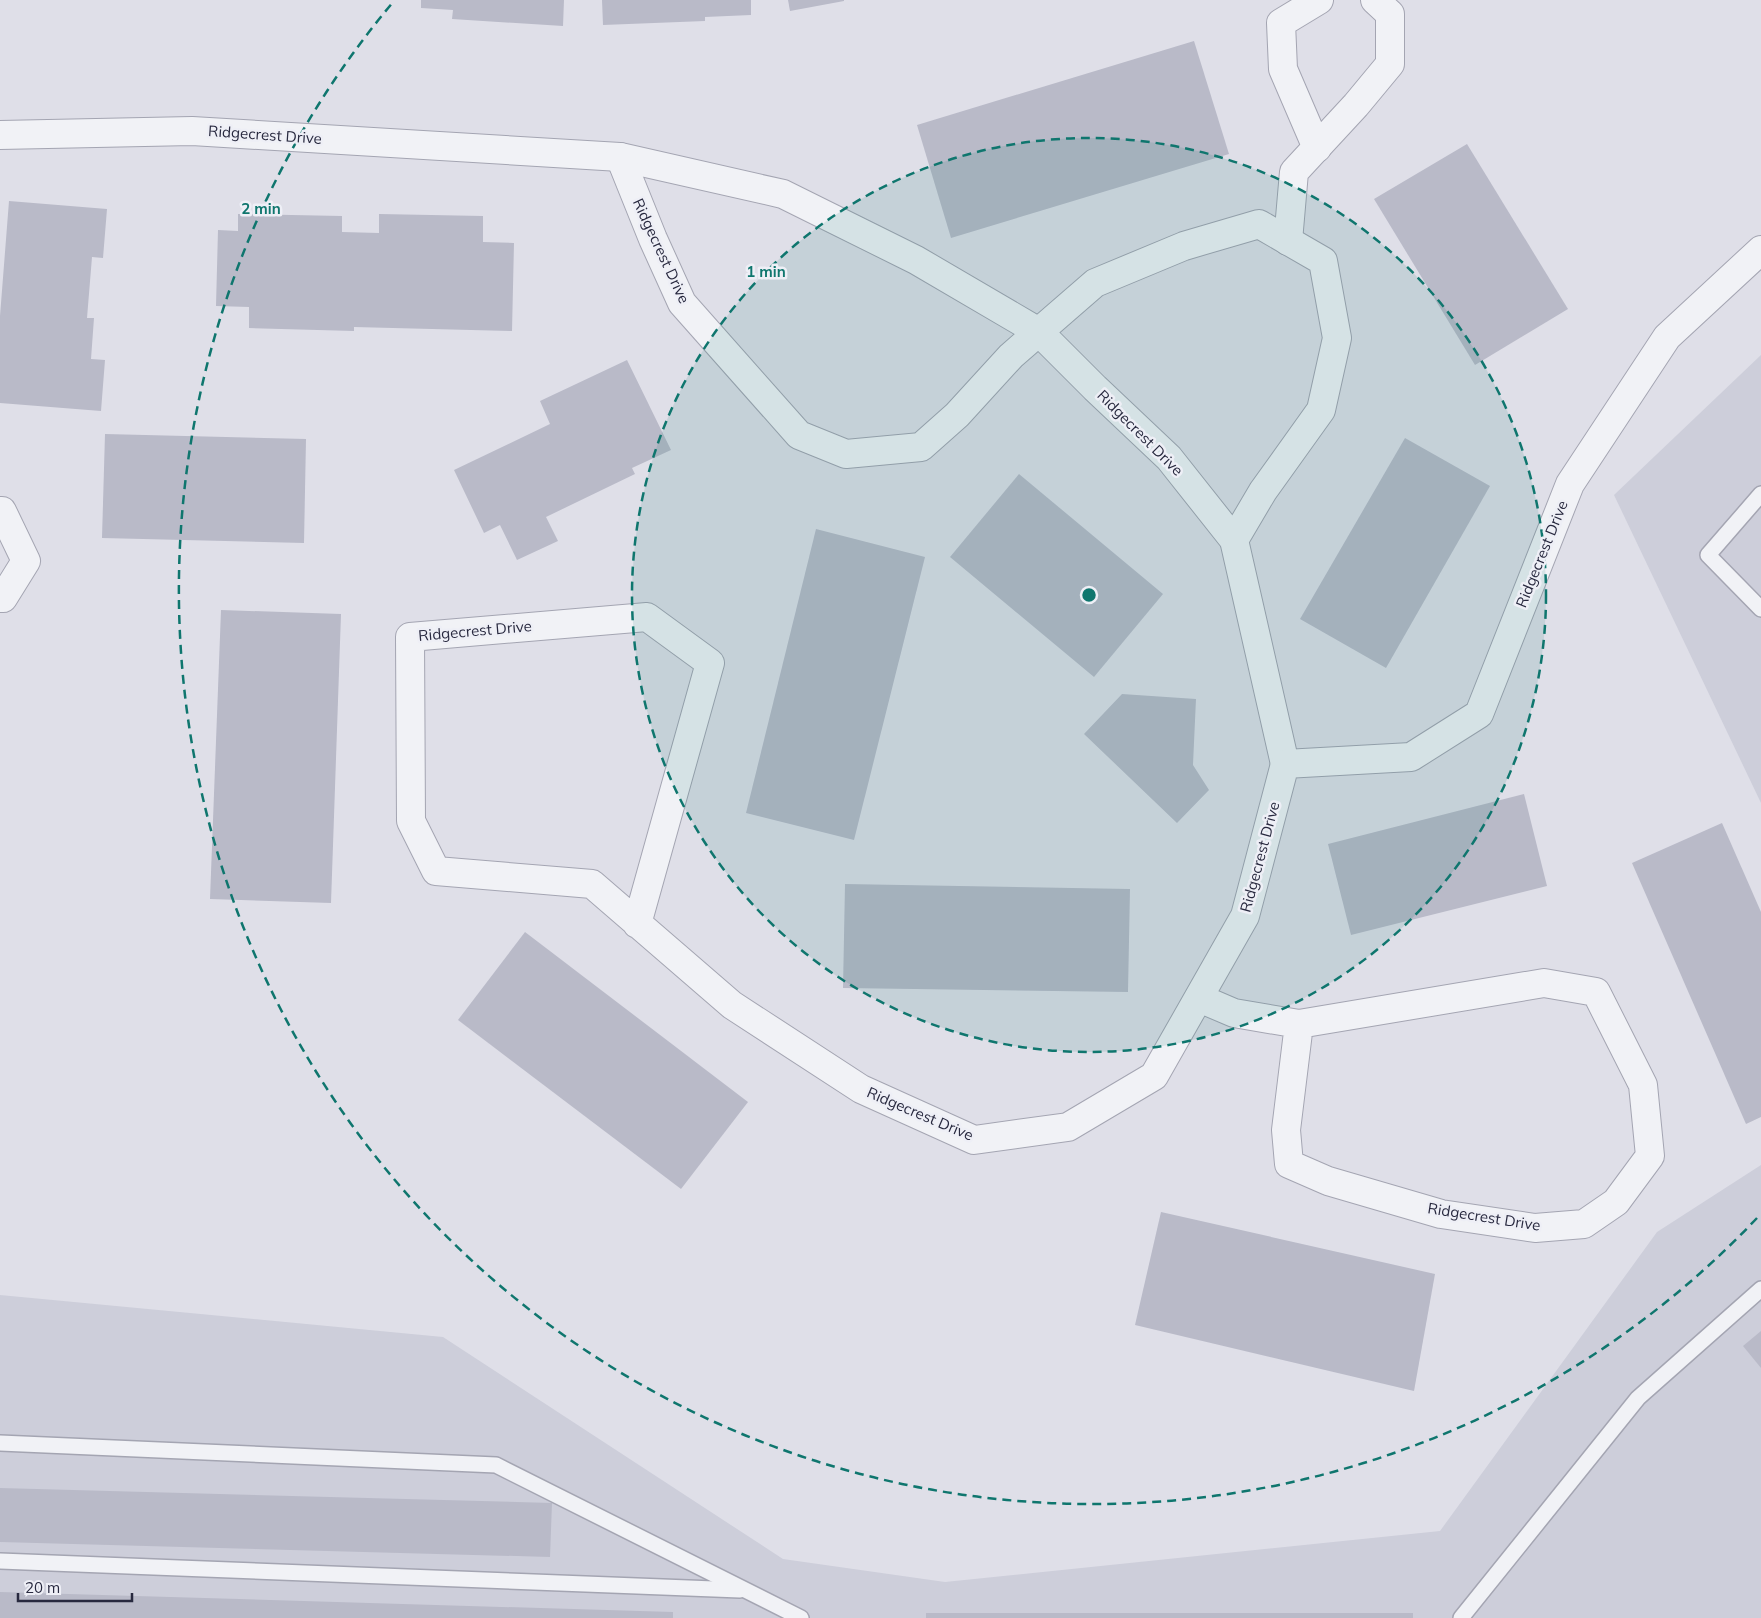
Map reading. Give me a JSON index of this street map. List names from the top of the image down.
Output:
{
  "streets": {
    "street": ["Ridgecrest Drive"]
  },
  "scale_bar": "20 m",
  "rings": ["2 min", "1 min"]
}
